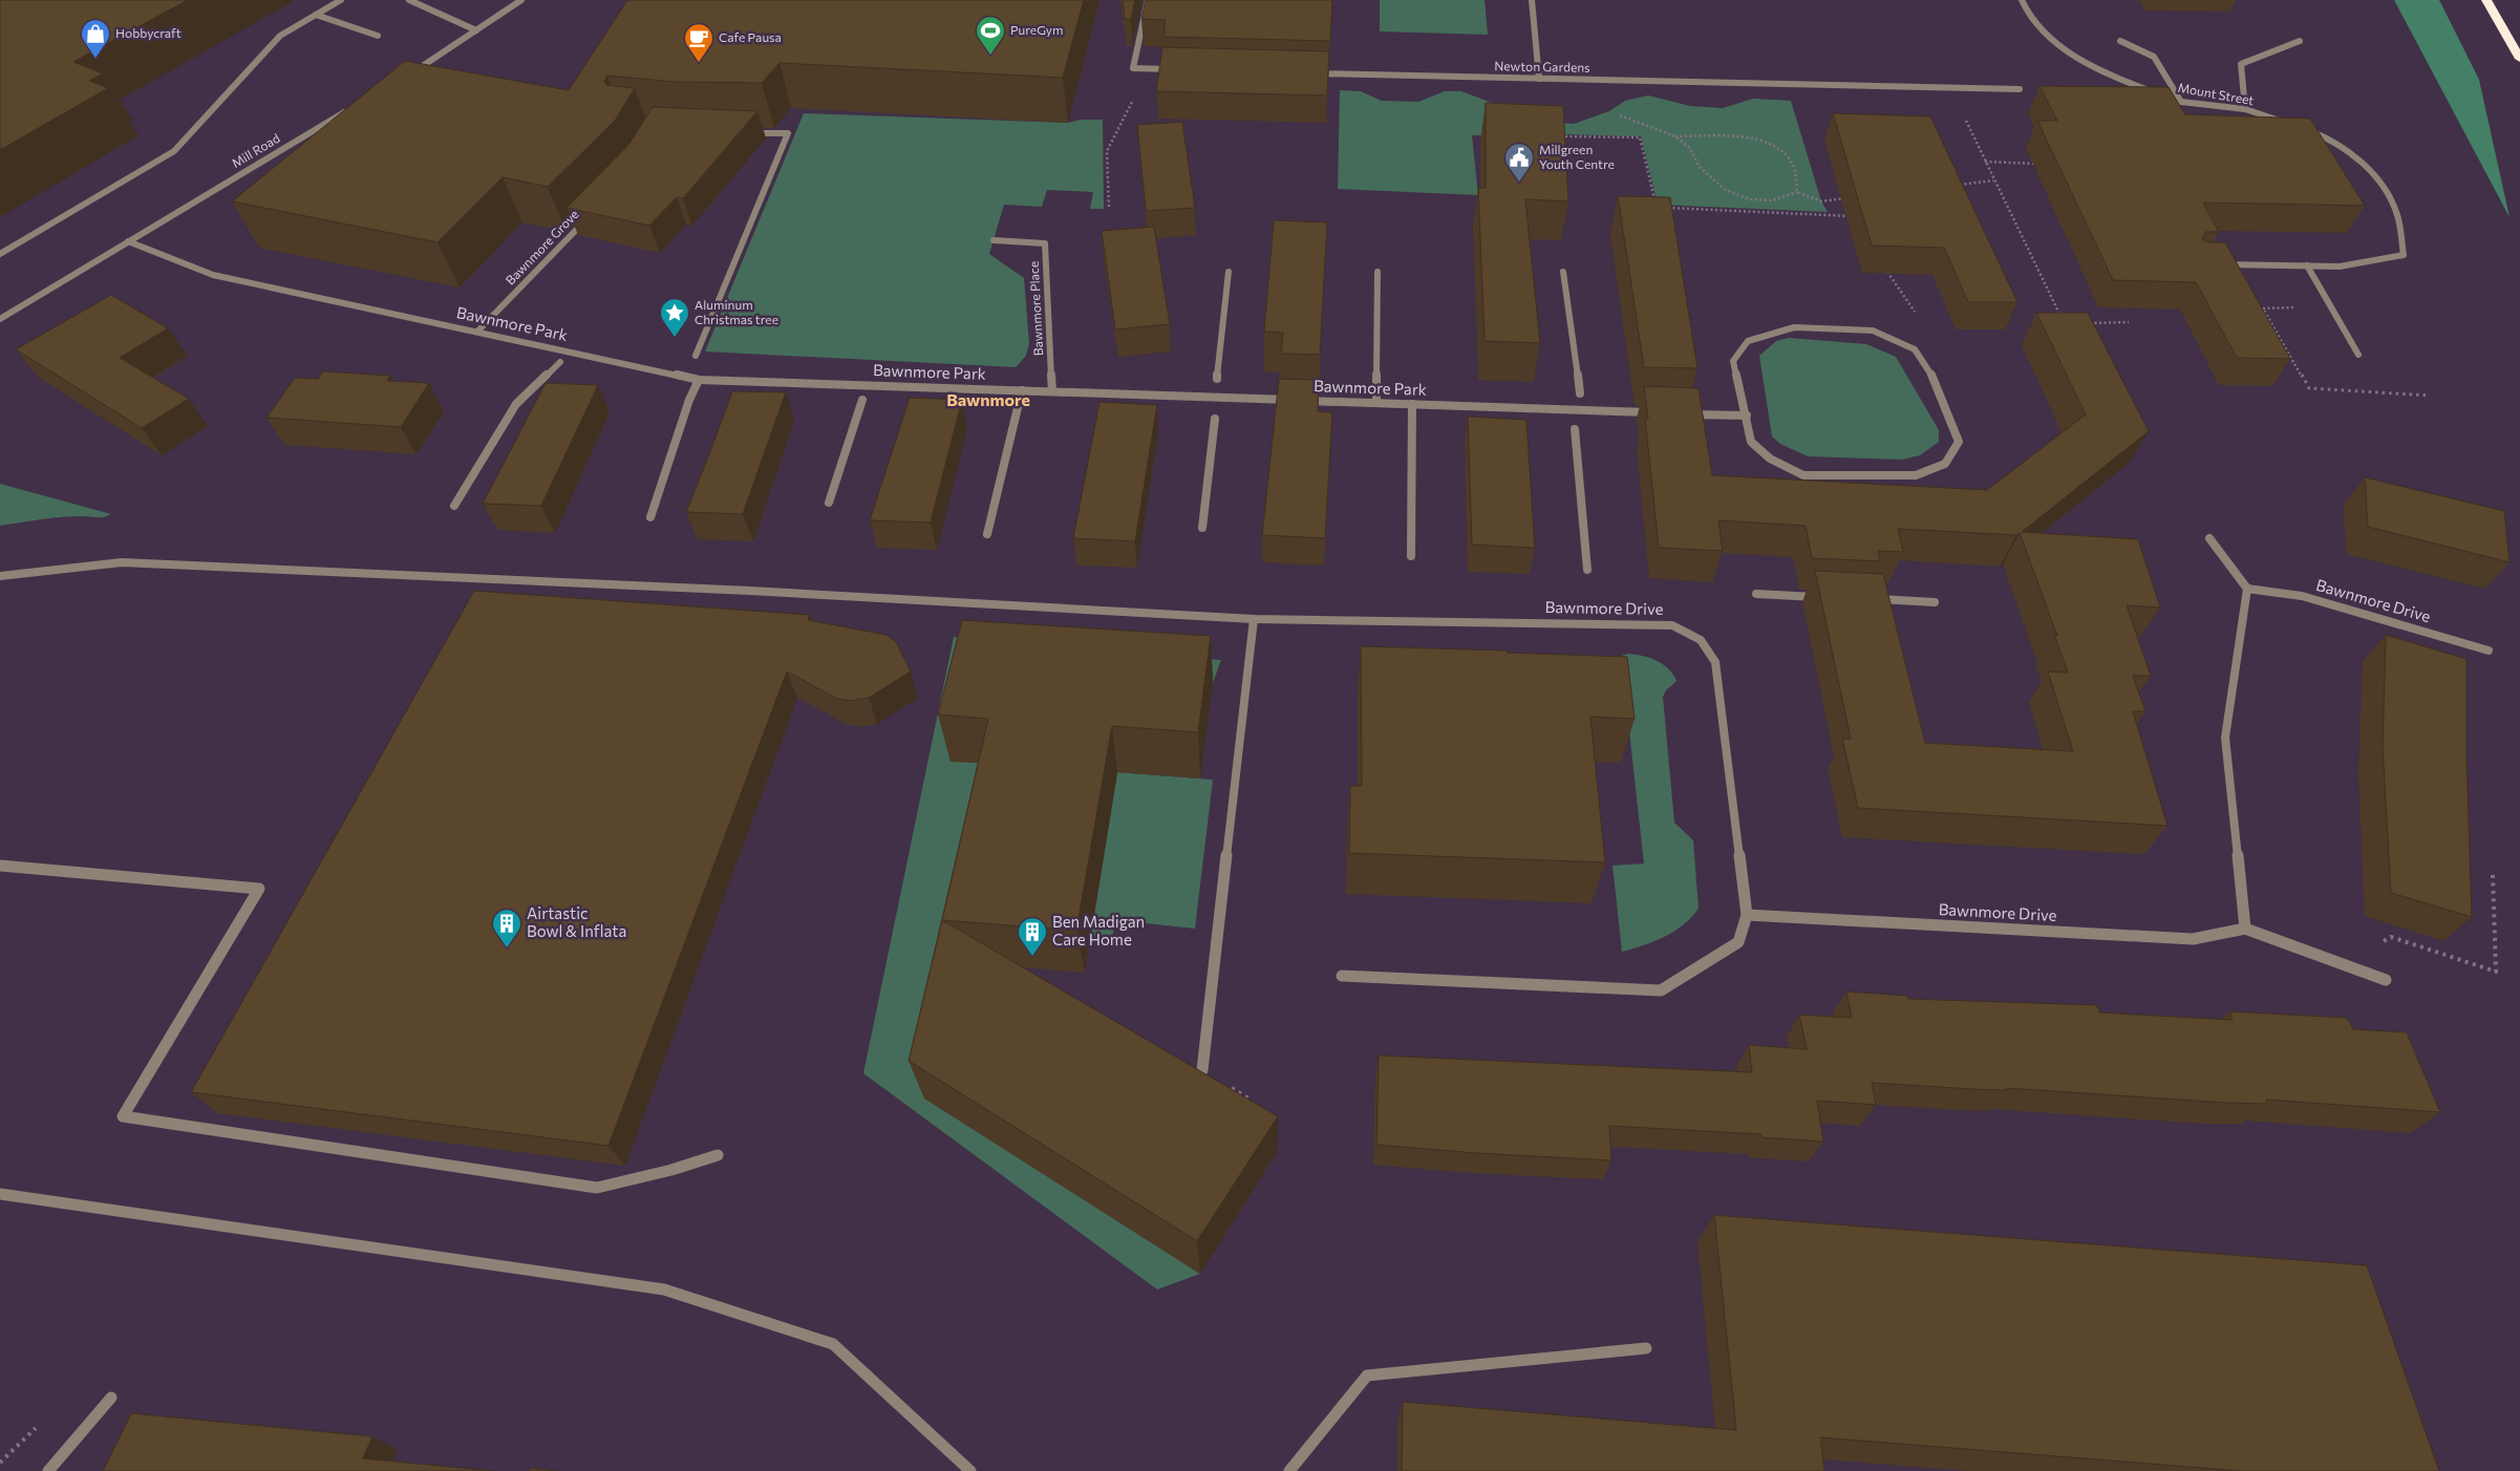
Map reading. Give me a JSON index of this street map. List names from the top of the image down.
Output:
{
  "streets": {
    "street": [
      "Newton Gardens",
      "Mount Street",
      "Mill Road",
      "Bawnmore Grove",
      "Bawnmore Place",
      "Bawnmore Park",
      "Bawnmore Drive"
    ]
  },
  "crossings": [
    ["Mill Road", "Bawnmore Park"],
    ["Bawnmore Grove", "Bawnmore Park"],
    ["Bawnmore Place", "Bawnmore Park"]
  ],
  "districts": ["Bawnmore"],
  "places": {
    "sports": ["PureGym"],
    "shop": ["Hobbycraft"],
    "cafe": ["Cafe Pausa"],
    "public building": ["Millgreen Youth Centre"],
    "place": ["Aluminum Christmas tree"],
    "building": ["Airtastic Bowl & Inflata", "Ben Madigan Care Home"]
  }
}
